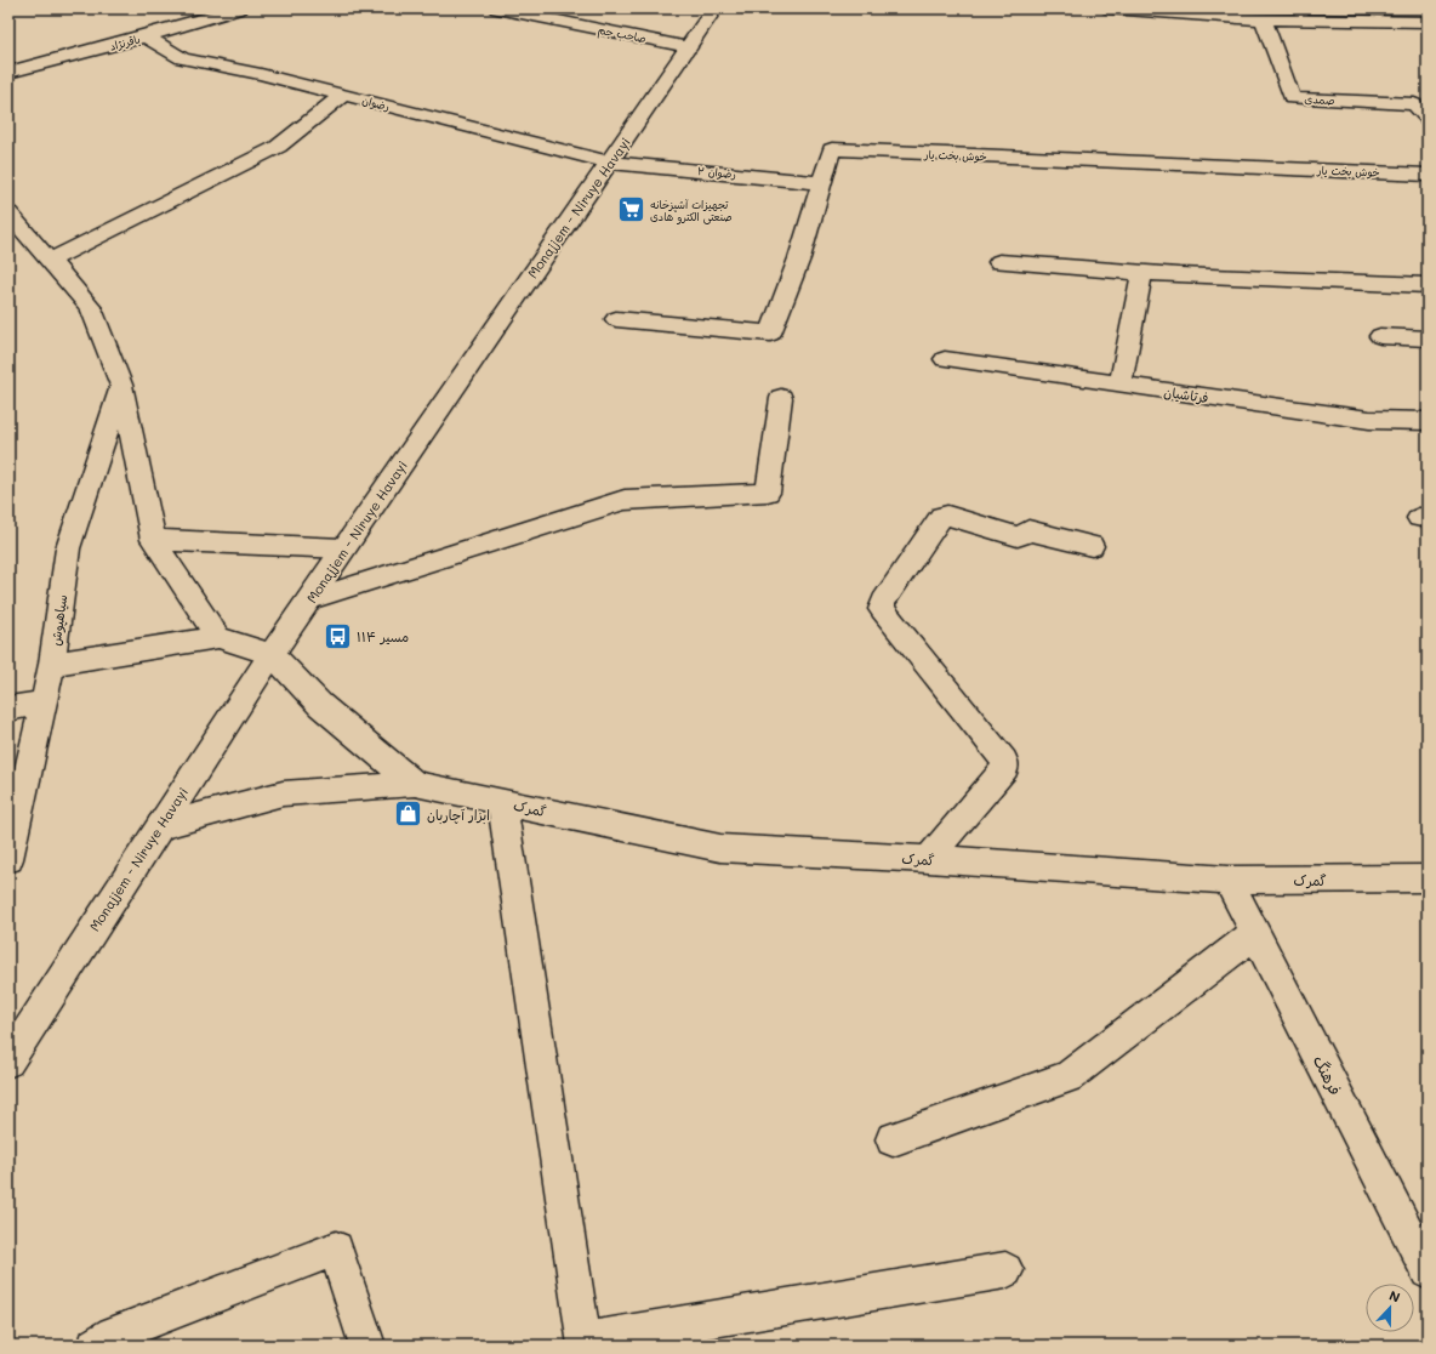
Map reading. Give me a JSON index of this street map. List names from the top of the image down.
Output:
{
  "streets": {
    "street": [
      "صاحب جم",
      "باقرنژاد",
      "صمدی",
      "رضوان",
      "خوش بخت یار",
      "رضوان ۲",
      "Monajjem - Niruye Havayi",
      "فرتاشیان",
      "سیاهپوش",
      "گمرک",
      "فرهنگ"
    ]
  },
  "crossings": [
    ["صاحب جم", "Monajjem - Niruye Havayi"],
    ["باقرنژاد", "رضوان"],
    ["رضوان", "رضوان ۲"],
    ["رضوان", "Monajjem - Niruye Havayi"],
    ["خوش بخت یار", "رضوان ۲"],
    ["رضوان ۲", "Monajjem - Niruye Havayi"],
    ["Monajjem - Niruye Havayi", "گمرک"],
    ["گمرک", "فرهنگ"]
  ],
  "places": {
    "supermarket": ["تجهیزات آشپزخانه صنعتی الکترو هادی"],
    "bus stop": ["مسیر ۱۱۴"],
    "shop": ["ابزار آچاربان"]
  },
  "north": "top"
}
